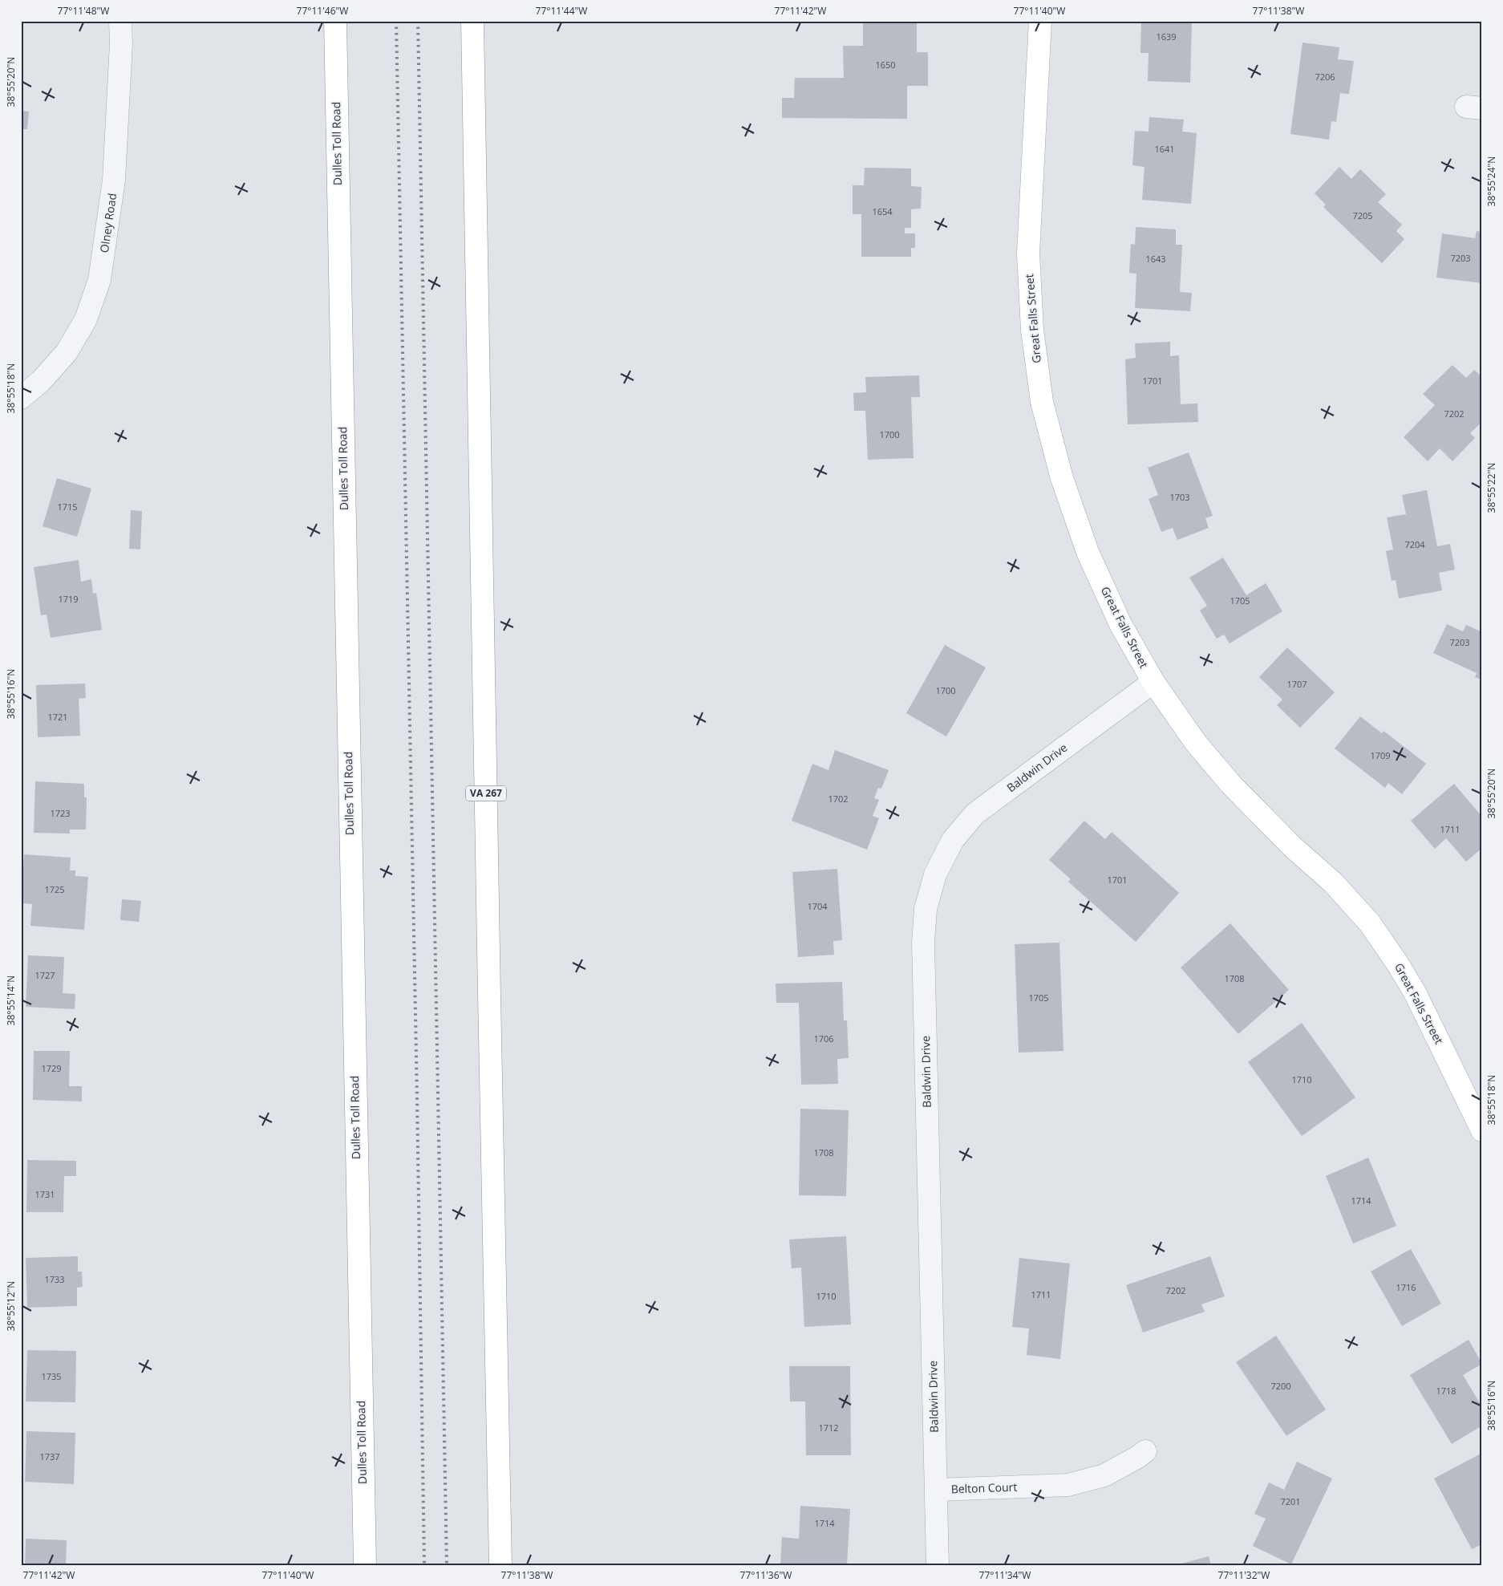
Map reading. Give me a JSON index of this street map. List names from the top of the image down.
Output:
{
  "streets": {
    "main road": ["Dulles Toll Road", "Great Falls Street", "VA 267"],
    "street": ["Olney Road", "Baldwin Drive", "Belton Court"]
  },
  "crossings": [
    ["Great Falls Street", "Baldwin Drive"],
    ["Baldwin Drive", "Belton Court"]
  ],
  "house_numbers": [
    "1639",
    "1650",
    "7206",
    "1641",
    "1654",
    "7205",
    "7203",
    "1643",
    "1701",
    "7202",
    "1700",
    "1703",
    "1715",
    "7204",
    "1719",
    "1705",
    "7203",
    "1707",
    "1700",
    "1721",
    "1709",
    "1702",
    "1723",
    "1711",
    "1701",
    "1725",
    "1704",
    "1727",
    "1708",
    "1705",
    "1706",
    "1729",
    "1710",
    "1708",
    "1731",
    "1714",
    "1733",
    "1716",
    "7202",
    "1711",
    "1710",
    "1735",
    "7200",
    "1718",
    "1712",
    "1737",
    "7201",
    "1714"
  ],
  "coordinates": [
    "77°11'48\"W",
    "77°11'46\"W",
    "77°11'44\"W",
    "77°11'42\"W",
    "77°11'40\"W",
    "77°11'38\"W",
    "38°55'20\"N",
    "38°55'24\"N",
    "38°55'18\"N",
    "38°55'22\"N",
    "38°55'16\"N",
    "38°55'14\"N",
    "38°55'12\"N",
    "77°11'36\"W",
    "77°11'34\"W",
    "77°11'32\"W"
  ]
}
